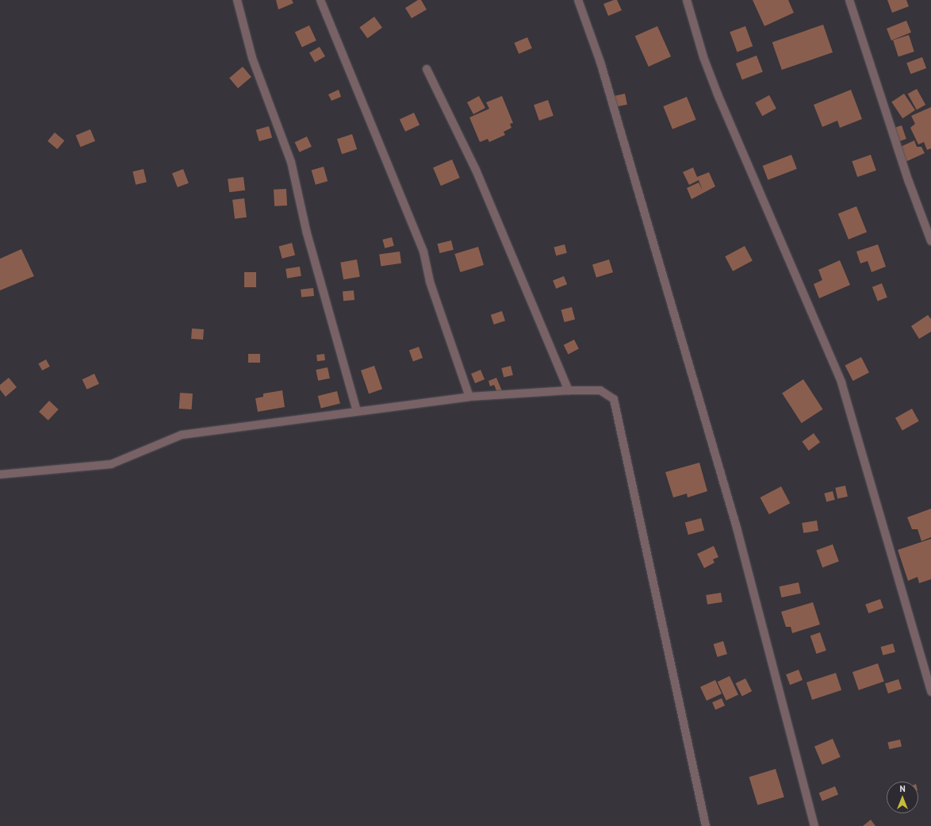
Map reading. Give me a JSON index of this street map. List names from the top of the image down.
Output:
{
  "north": "top"
}
